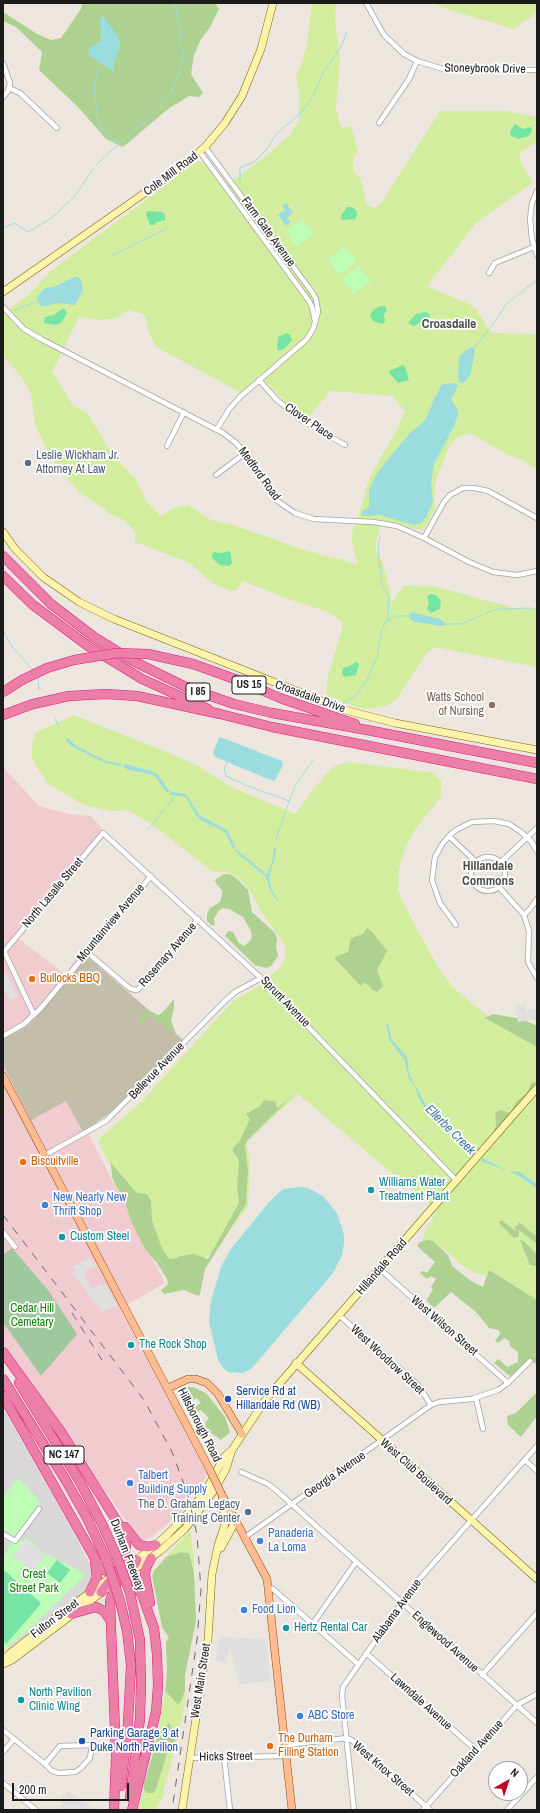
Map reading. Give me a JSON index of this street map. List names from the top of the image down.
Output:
{
  "streets": {
    "highway": [
      "US 15",
      "I 85",
      "NC 147",
      "Durham Freeway"
    ],
    "main road": [
      "Cole Mill Road",
      "Croasdaile Drive",
      "Hillandale Road",
      "Hillsborough Road",
      "West Club Boulevard",
      "Fulton Street",
      "West Main Street"
    ],
    "street": [
      "Stoneybrook Drive",
      "Farm Gate Avenue",
      "Clover Place",
      "Medford Road",
      "North Lasalle Street",
      "Mountainview Avenue",
      "Rosemary Avenue",
      "Sprunt Avenue",
      "Bellevue Avenue",
      "West Wilson Street",
      "West Woodrow Street",
      "Georgia Avenue",
      "Alabama Avenue",
      "Englewood Avenue",
      "Lawndale Avenue",
      "Oakland Avenue",
      "Hicks Street",
      "West Knox Street"
    ]
  },
  "crossings": [
    ["Cole Mill Road", "Farm Gate Avenue"],
    ["Farm Gate Avenue", "Clover Place"],
    ["Farm Gate Avenue", "Medford Road"],
    ["US 15", "I 85"],
    ["North Lasalle Street", "Sprunt Avenue"],
    ["Mountainview Avenue", "Rosemary Avenue"],
    ["Mountainview Avenue", "Sprunt Avenue"],
    ["Rosemary Avenue", "Sprunt Avenue"],
    ["Sprunt Avenue", "Bellevue Avenue"],
    ["Sprunt Avenue", "Hillandale Road"],
    ["Bellevue Avenue", "Hillsborough Road"],
    ["Hillandale Road", "West Wilson Street"],
    ["Hillandale Road", "West Woodrow Street"],
    ["Hillandale Road", "West Club Boulevard"],
    ["Hillandale Road", "Fulton Street"],
    ["West Wilson Street", "Georgia Avenue"],
    ["West Woodrow Street", "Georgia Avenue"],
    ["Hillsborough Road", "Georgia Avenue"],
    ["Hillsborough Road", "West Main Street"],
    ["Hillsborough Road", "Hicks Street"],
    ["Hillsborough Road", "West Knox Street"],
    ["West Club Boulevard", "Georgia Avenue"],
    ["West Club Boulevard", "Alabama Avenue"],
    ["Georgia Avenue", "Englewood Avenue"],
    ["Alabama Avenue", "Englewood Avenue"],
    ["Alabama Avenue", "Lawndale Avenue"],
    ["Alabama Avenue", "West Knox Street"],
    ["Englewood Avenue", "Oakland Avenue"],
    ["West Main Street", "Hicks Street"],
    ["Lawndale Avenue", "Oakland Avenue"],
    ["Oakland Avenue", "West Knox Street"]
  ],
  "districts": ["Croasdaile", "Hillandale Commons"],
  "water": ["Ellerbe Creek"],
  "parks": ["Cedar Hill Cemetary", "Crest Street Park"],
  "places": [
    "Leslie Wickham Jr. Attorney At Law",
    "Watts School of Nursing",
    "Bullocks BBQ",
    "Biscuitville",
    "Williams Water Treatment Plant",
    "New Nearly New Thrift Shop",
    "Custom Steel",
    "The Rock Shop",
    "Service Rd at Hillandale Rd (WB)",
    "Talbert Building Supply",
    "The D. Graham Legacy Training Center",
    "Panaderia La Loma",
    "Food Lion",
    "Hertz Rental Car",
    "North Pavilion Clinic Wing",
    "ABC Store",
    "Parking Garage 3 at Duke North Pavilion",
    "The Durham Filling Station"
  ],
  "scale_bar": "200 m",
  "north": "top right"
}
